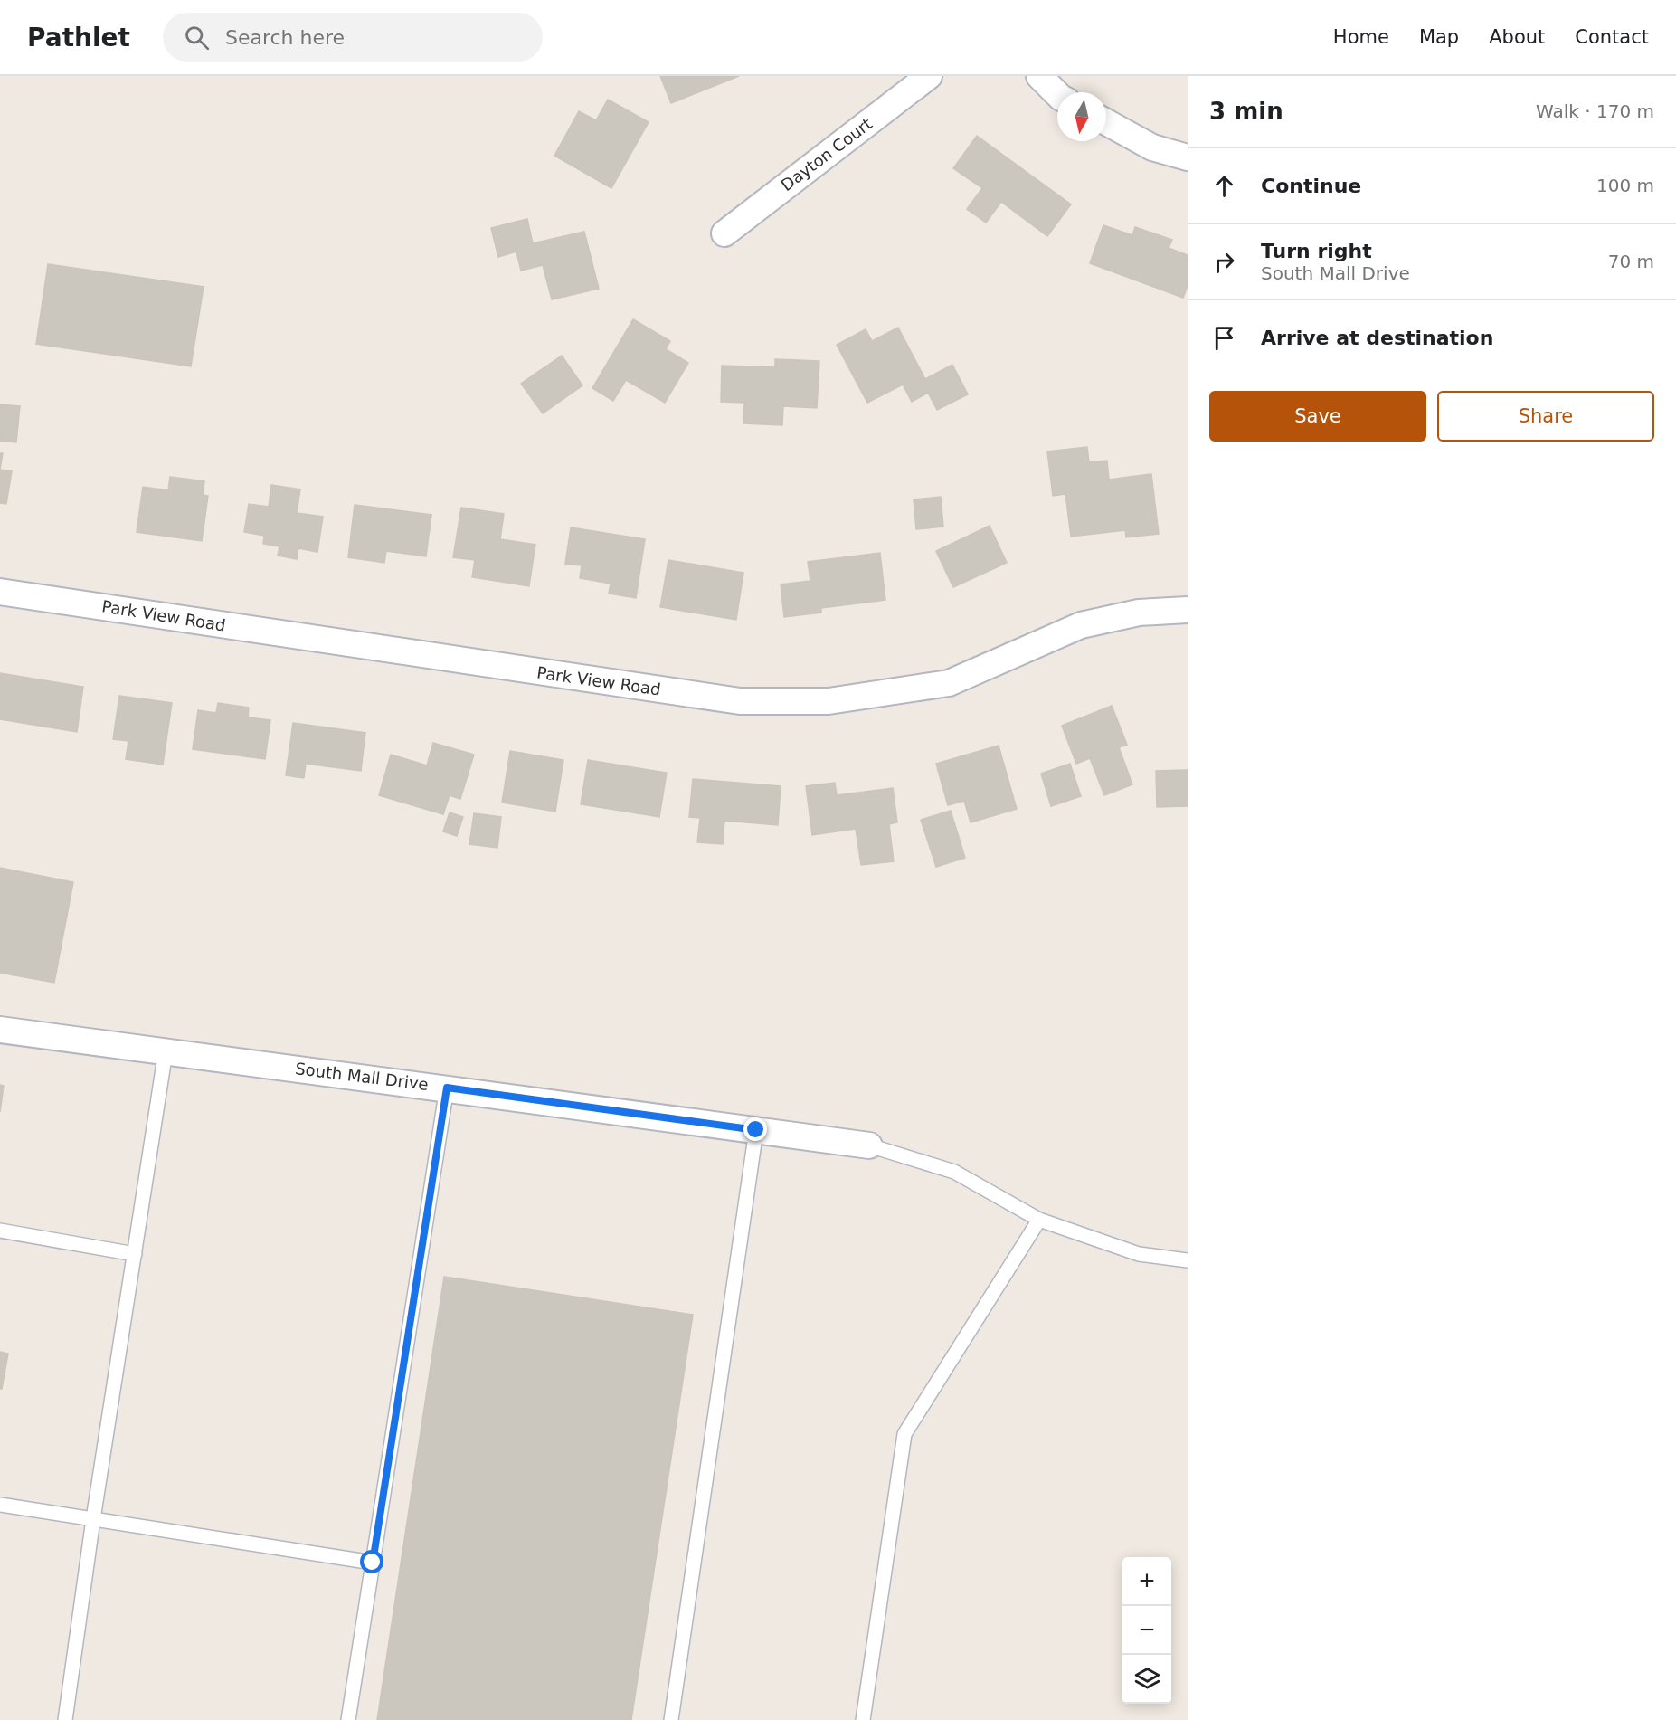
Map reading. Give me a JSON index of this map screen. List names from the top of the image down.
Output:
{
  "streets": {
    "street": ["Dayton Court", "Park View Road", "South Mall Drive"]
  },
  "north": "bottom",
  "page": {
    "header": "Pathlet",
    "search": "Search here",
    "nav": [
      "Home",
      "Map",
      "About",
      "Contact"
    ],
    "heading": ["3 min", "Walk · 170 m"],
    "list": [
      ["Continue", "100 m"],
      ["Turn right", "South Mall Drive", "70 m"],
      "Arrive at destination"
    ],
    "buttons": ["Save", "Share"],
    "map_buttons": ["+", "−"]
  }
}
